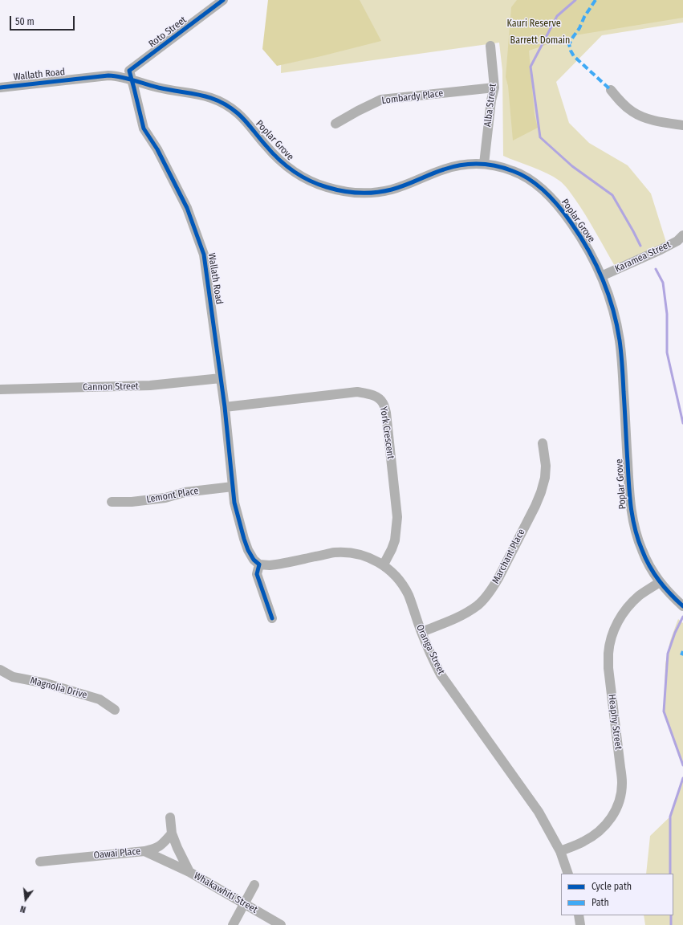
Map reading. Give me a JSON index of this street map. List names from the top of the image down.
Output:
{
  "streets": {
    "street": [
      "Roto Street",
      "Wallath Road",
      "Lombardy Place",
      "Alba Street",
      "Poplar Grove",
      "Karamea Street",
      "Cannon Street",
      "York Crescent",
      "Lemont Place",
      "Marchant Place",
      "Oranga Street",
      "Magnolia Drive",
      "Heaphy Street",
      "Oawai Place",
      "Whakawhiti Street"
    ]
  },
  "crossings": [
    ["Roto Street", "Wallath Road"],
    ["Roto Street", "Poplar Grove"],
    ["Wallath Road", "Poplar Grove"],
    ["Wallath Road", "Cannon Street"],
    ["Wallath Road", "York Crescent"],
    ["Wallath Road", "Lemont Place"],
    ["Wallath Road", "Oranga Street"],
    ["Lombardy Place", "Alba Street"],
    ["Alba Street", "Poplar Grove"],
    ["Poplar Grove", "Karamea Street"],
    ["Poplar Grove", "Heaphy Street"],
    ["York Crescent", "Oranga Street"],
    ["Marchant Place", "Oranga Street"],
    ["Oranga Street", "Heaphy Street"],
    ["Oawai Place", "Whakawhiti Street"]
  ],
  "parks": ["Kauri Reserve", "Barrett Domain"],
  "legend": ["Cycle path", "Path"],
  "scale_bar": "50 m",
  "north": "bottom"
}
